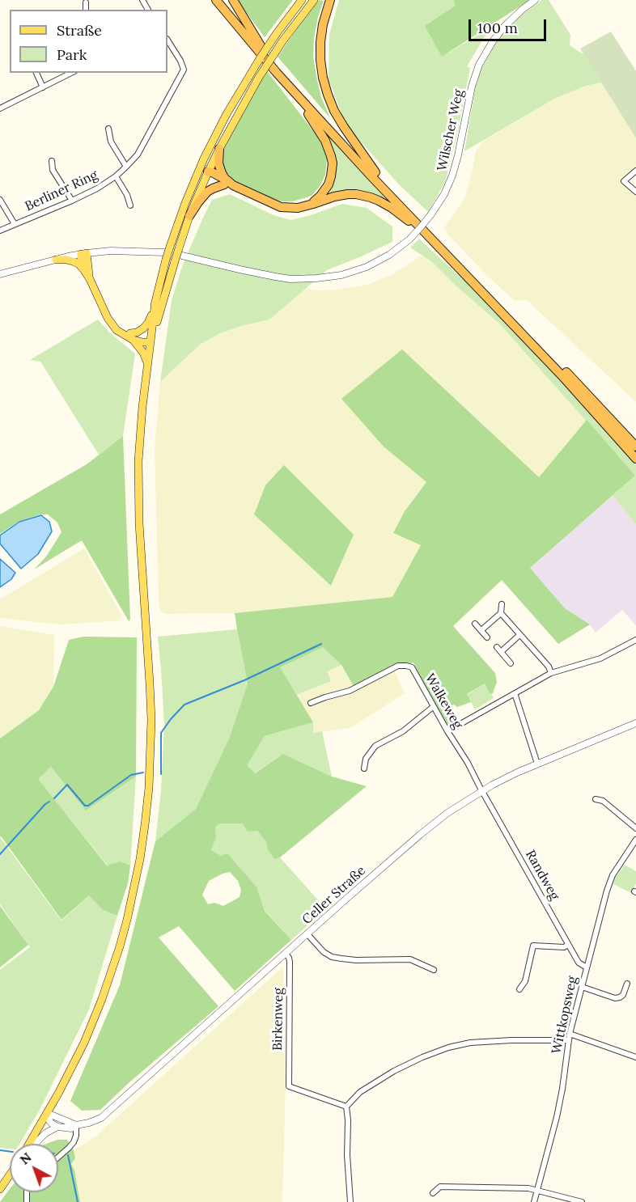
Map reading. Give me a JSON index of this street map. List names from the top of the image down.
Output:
{
  "streets": {
    "street": [
      "Wilscher Weg",
      "Berliner Ring",
      "Walkeweg",
      "Randweg",
      "Celler Straße",
      "Wittkopsweg",
      "Birkenweg"
    ]
  },
  "crossings": [
    ["Walkeweg", "Randweg"],
    ["Walkeweg", "Celler Straße"],
    ["Randweg", "Celler Straße"],
    ["Randweg", "Wittkopsweg"],
    ["Celler Straße", "Birkenweg"]
  ],
  "legend": ["Straße", "Park"],
  "scale_bar": "100 m",
  "north": "top left"
}
